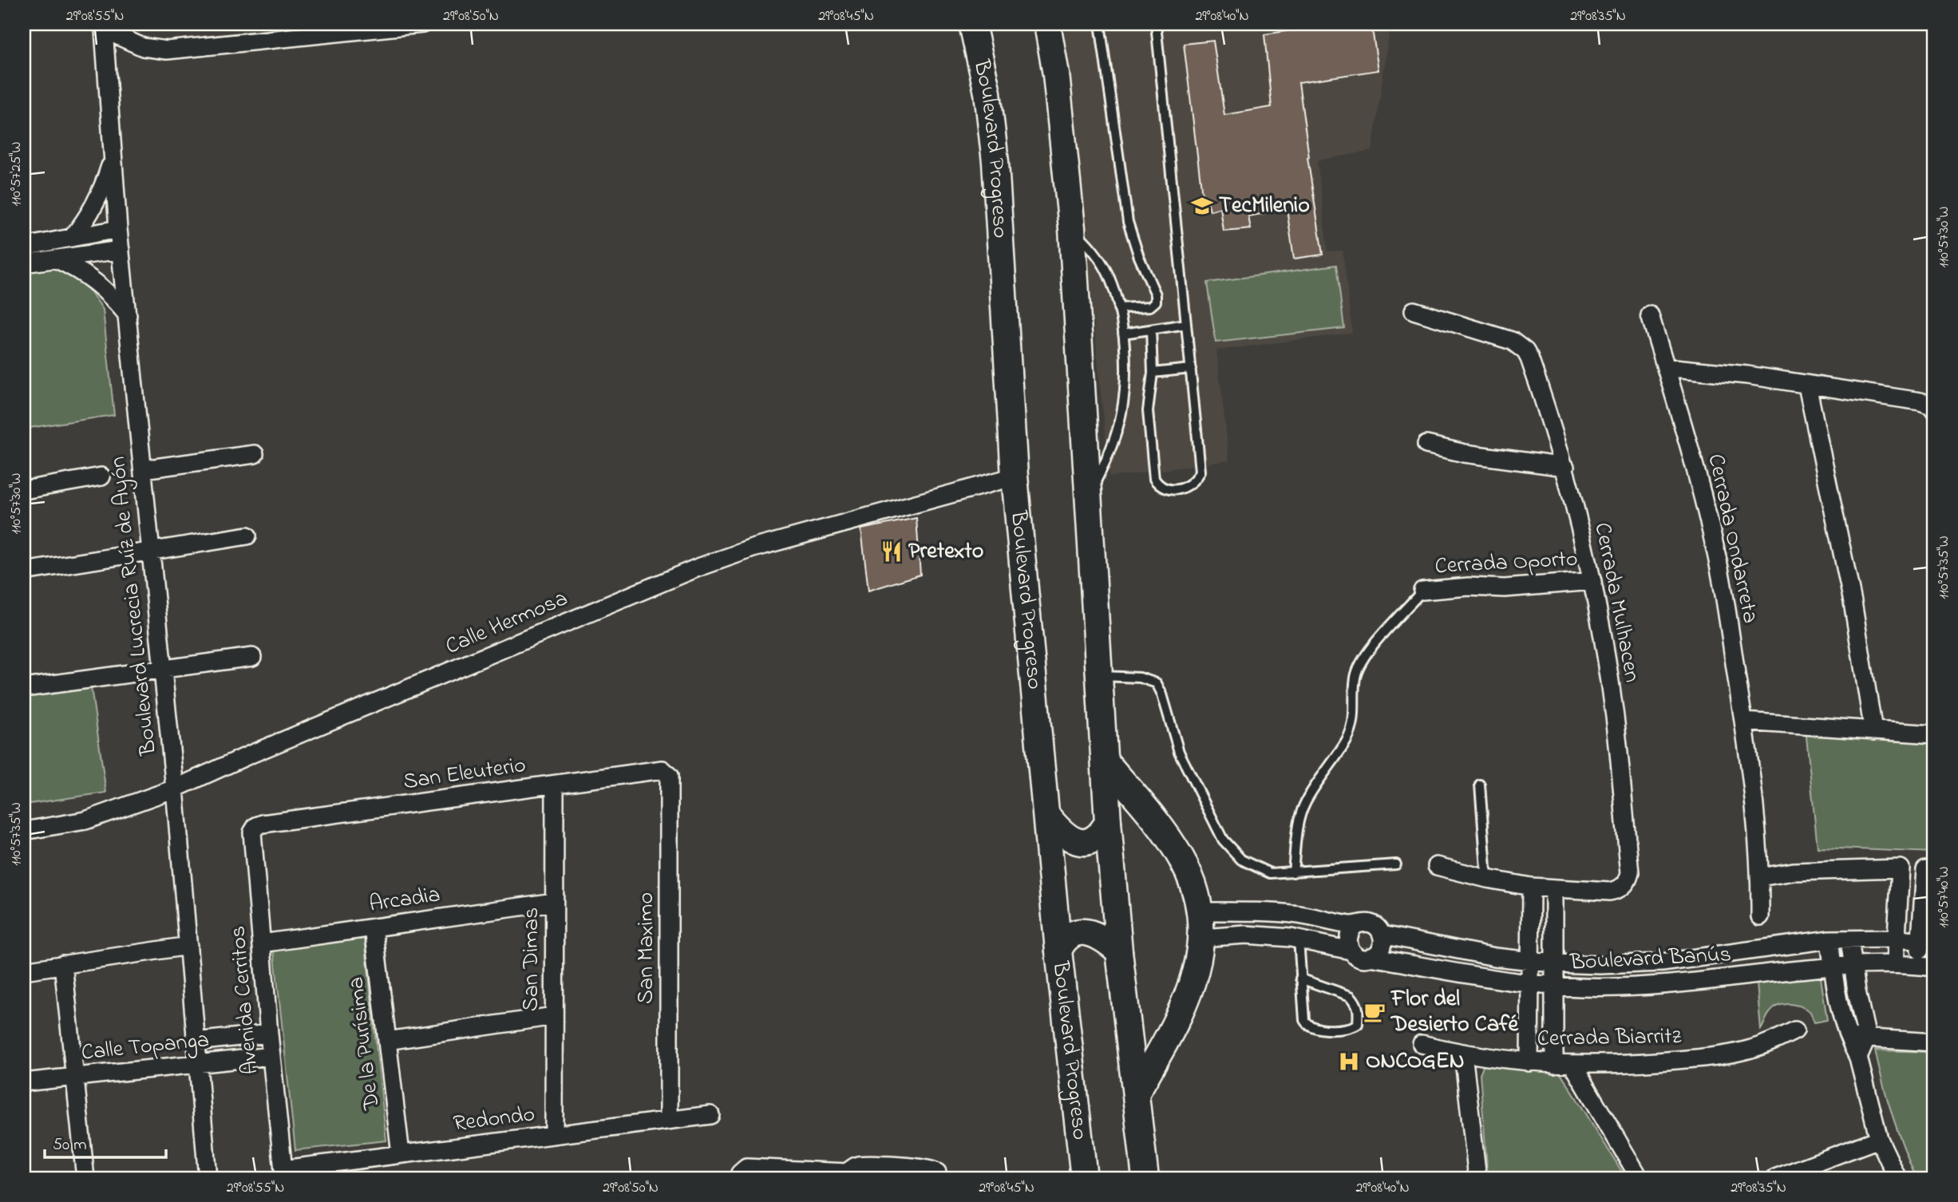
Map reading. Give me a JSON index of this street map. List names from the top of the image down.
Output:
{
  "streets": {
    "main road": ["Boulevard Progreso"],
    "street": [
      "Cerrada Ondarreta",
      "Cerrada Oporto",
      "Cerrada Mulhacen",
      "Boulevard Lucrecia Ruíz de Ayón",
      "Calle Hermosa",
      "San Eleuterio",
      "Arcadia",
      "San Maximo",
      "San Dimas",
      "Boulevard Banús",
      "Avenida Cerritos",
      "Cerrada Biarritz",
      "De la Purísima",
      "Calle Topanga",
      "Redondo"
    ]
  },
  "crossings": [
    ["Boulevard Progreso", "Calle Hermosa"],
    ["Cerrada Oporto", "Cerrada Mulhacen"],
    ["Boulevard Lucrecia Ruíz de Ayón", "Calle Hermosa"],
    ["Boulevard Lucrecia Ruíz de Ayón", "Calle Topanga"],
    ["San Eleuterio", "San Maximo"],
    ["San Eleuterio", "San Dimas"],
    ["San Eleuterio", "Avenida Cerritos"],
    ["Arcadia", "San Dimas"],
    ["Arcadia", "Avenida Cerritos"],
    ["Arcadia", "De la Purísima"],
    ["San Maximo", "Redondo"],
    ["San Dimas", "Redondo"],
    ["Avenida Cerritos", "Calle Topanga"],
    ["Avenida Cerritos", "Redondo"],
    ["De la Purísima", "Redondo"]
  ],
  "places": {
    "school or university": ["TecMilenio"],
    "restaurant": ["Pretexto"],
    "cafe": ["Flor del Desierto Café"],
    "hospital": ["ONCOGEN"]
  },
  "scale_bar": "50 m",
  "coordinates": [
    "29°08'55\"N",
    "29°08'50\"N",
    "29°08'45\"N",
    "29°08'40\"N",
    "29°08'35\"N",
    "110°57'25\"W",
    "110°57'30\"W",
    "110°57'35\"W",
    "110°57'40\"W"
  ]
}
